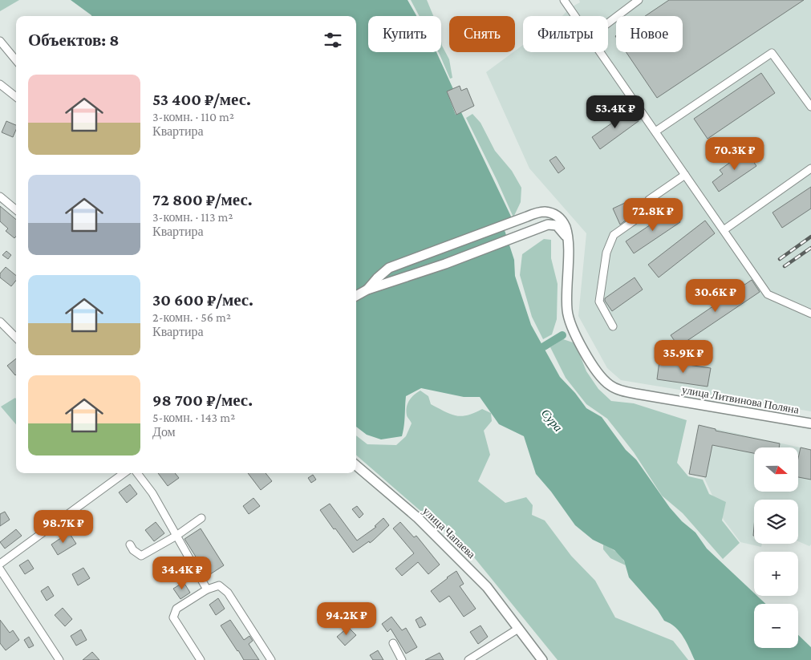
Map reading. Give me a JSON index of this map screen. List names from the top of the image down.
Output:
{
  "streets": {
    "main road": ["улица Литвинова Поляна", "улица Чапаева"]
  },
  "water": ["Сура"],
  "north": "right",
  "page": {
    "chip": [
      "Купить",
      "Снять",
      "Фильтры",
      "Новое"
    ],
    "heading": "Объектов: 8",
    "list": [
      {
        "name": "53 400 ₽/мес.",
        "note": "3-комн. · 110 m² · Квартира"
      },
      {
        "name": "72 800 ₽/мес.",
        "note": "3-комн. · 113 m² · Квартира"
      },
      {
        "name": "30 600 ₽/мес.",
        "note": "2-комн. · 56 m² · Квартира"
      },
      {
        "name": "98 700 ₽/мес.",
        "note": "5-комн. · 143 m² · Дом"
      }
    ],
    "price": [
      "53.4K ₽",
      "70.3K ₽",
      "72.8K ₽",
      "30.6K ₽",
      "35.9K ₽",
      "98.7K ₽",
      "34.4K ₽",
      "94.2K ₽"
    ],
    "map_buttons": ["+", "−"]
  }
}
